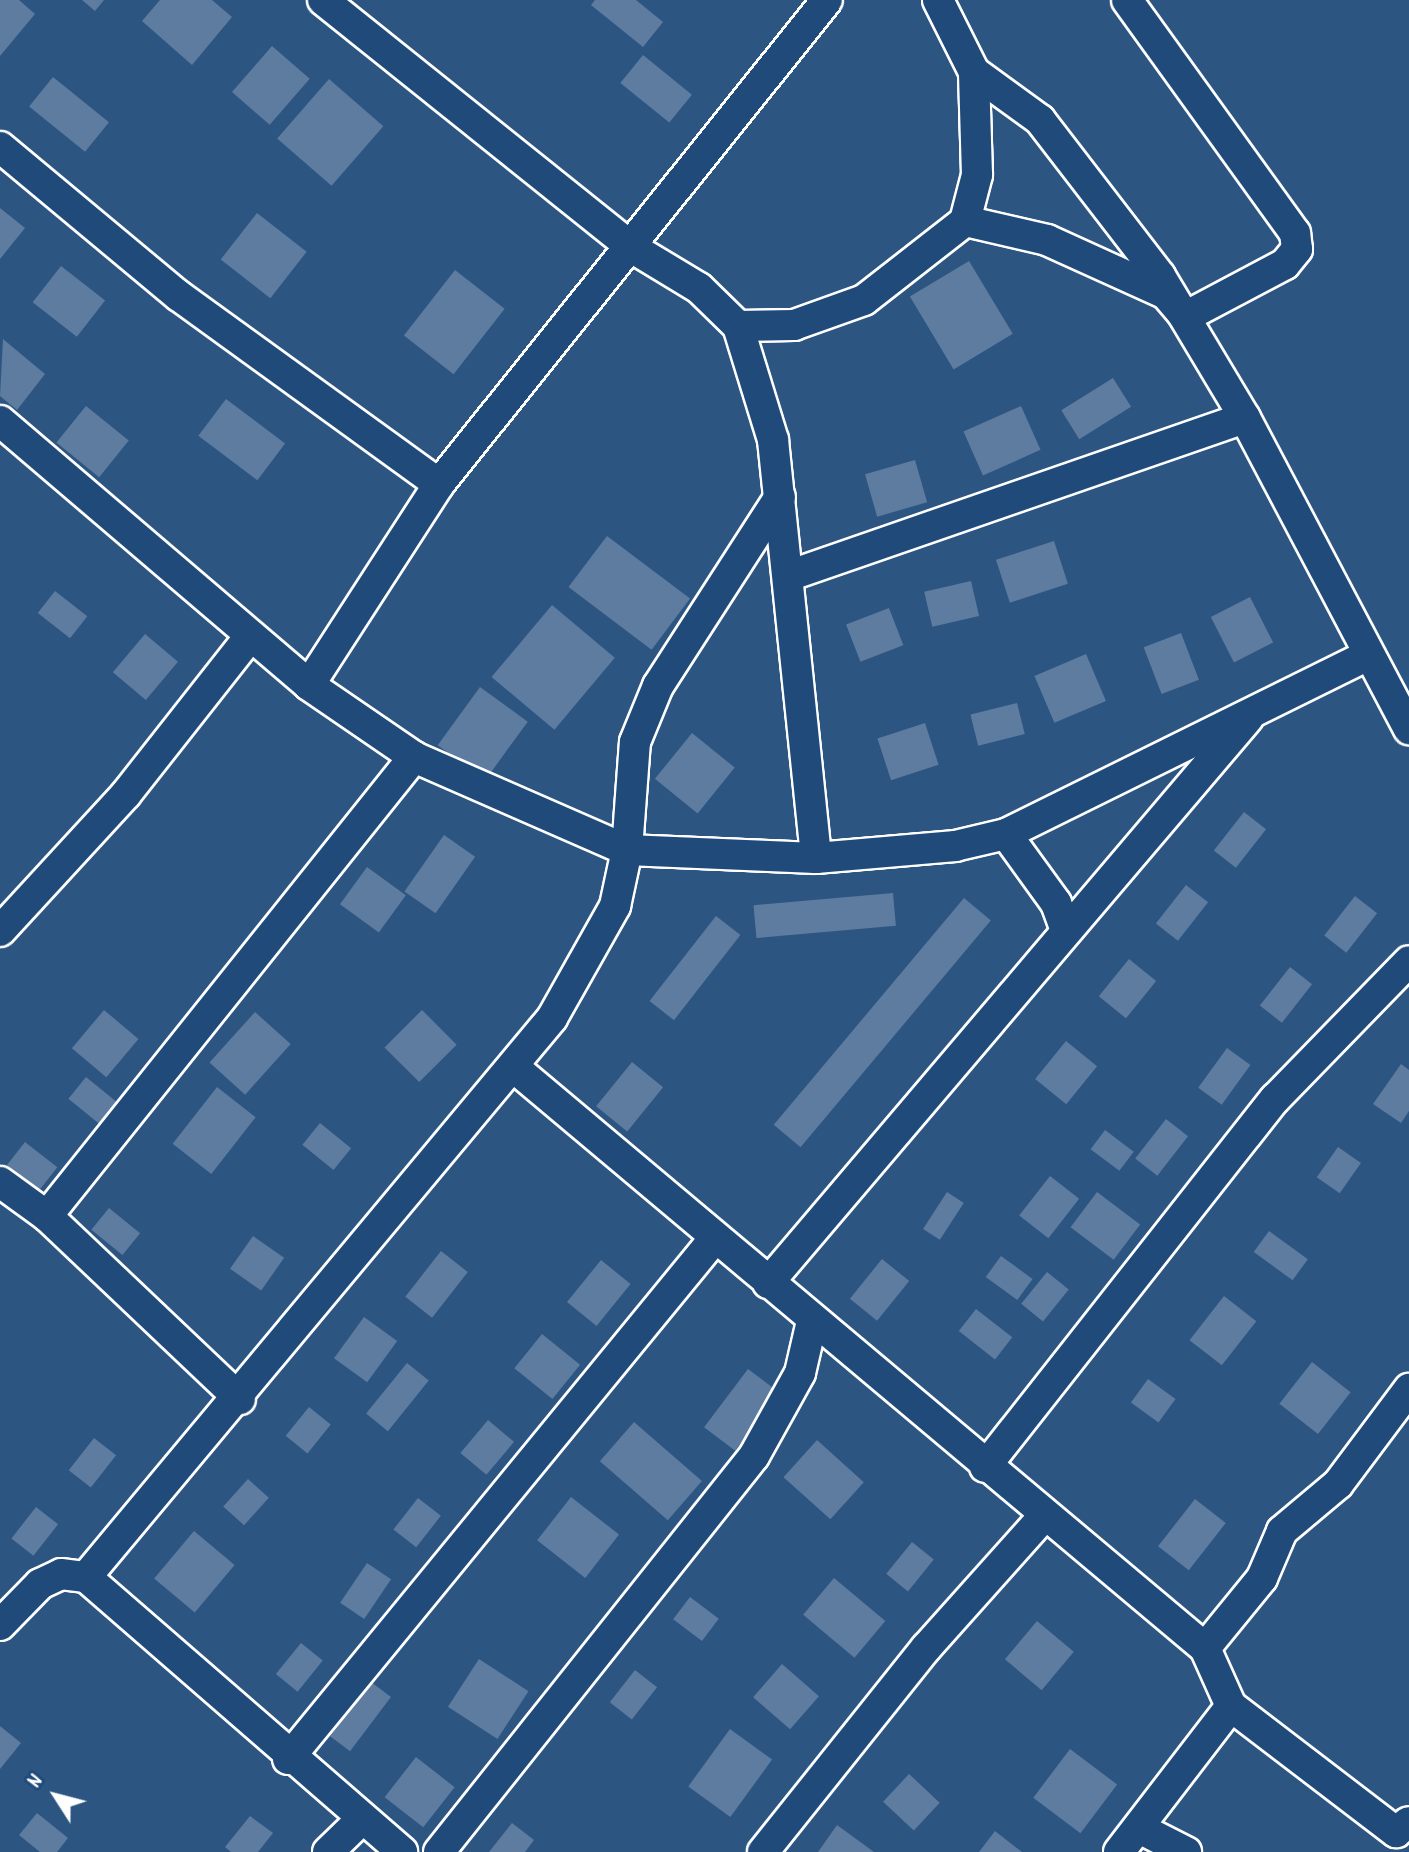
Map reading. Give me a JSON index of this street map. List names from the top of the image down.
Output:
{
  "north": "top left"
}
